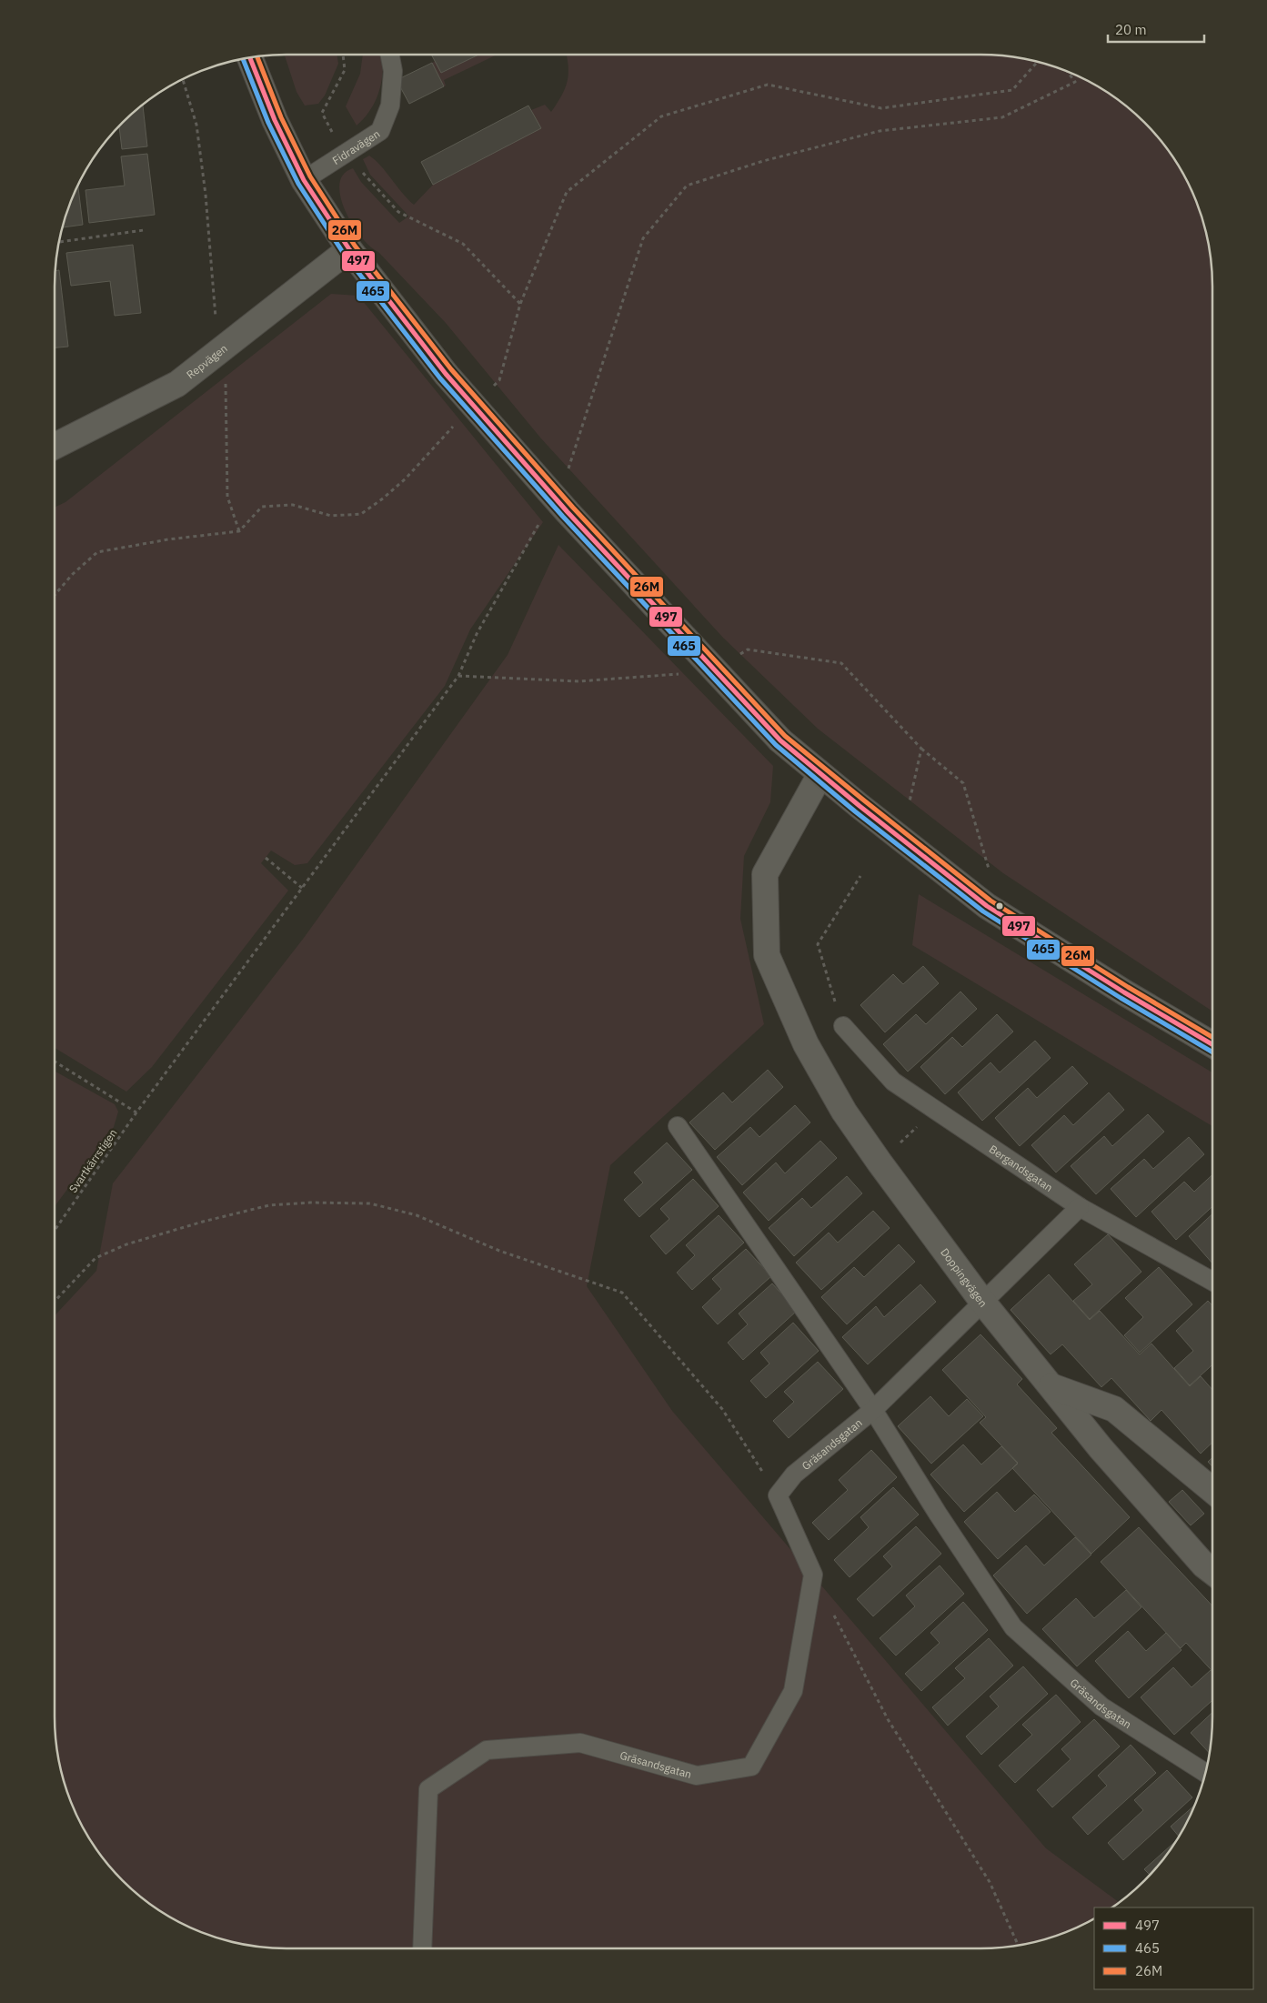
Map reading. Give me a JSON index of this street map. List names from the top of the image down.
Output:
{
  "streets": {
    "street": ["Repvägen", "Doppingvägen"],
    "lane": ["Fidravägen", "Bergandsgatan", "Gräsandsgatan"],
    "path": ["Svartkärrstigen"]
  },
  "crossings": [
    ["Bergandsgatan", "Gräsandsgatan"],
    ["Doppingvägen", "Gräsandsgatan"]
  ],
  "lines": ["transit line 26M", "transit line 497", "transit line 465"],
  "legend": ["497", "465", "26M"],
  "scale_bar": "20 m"
}
